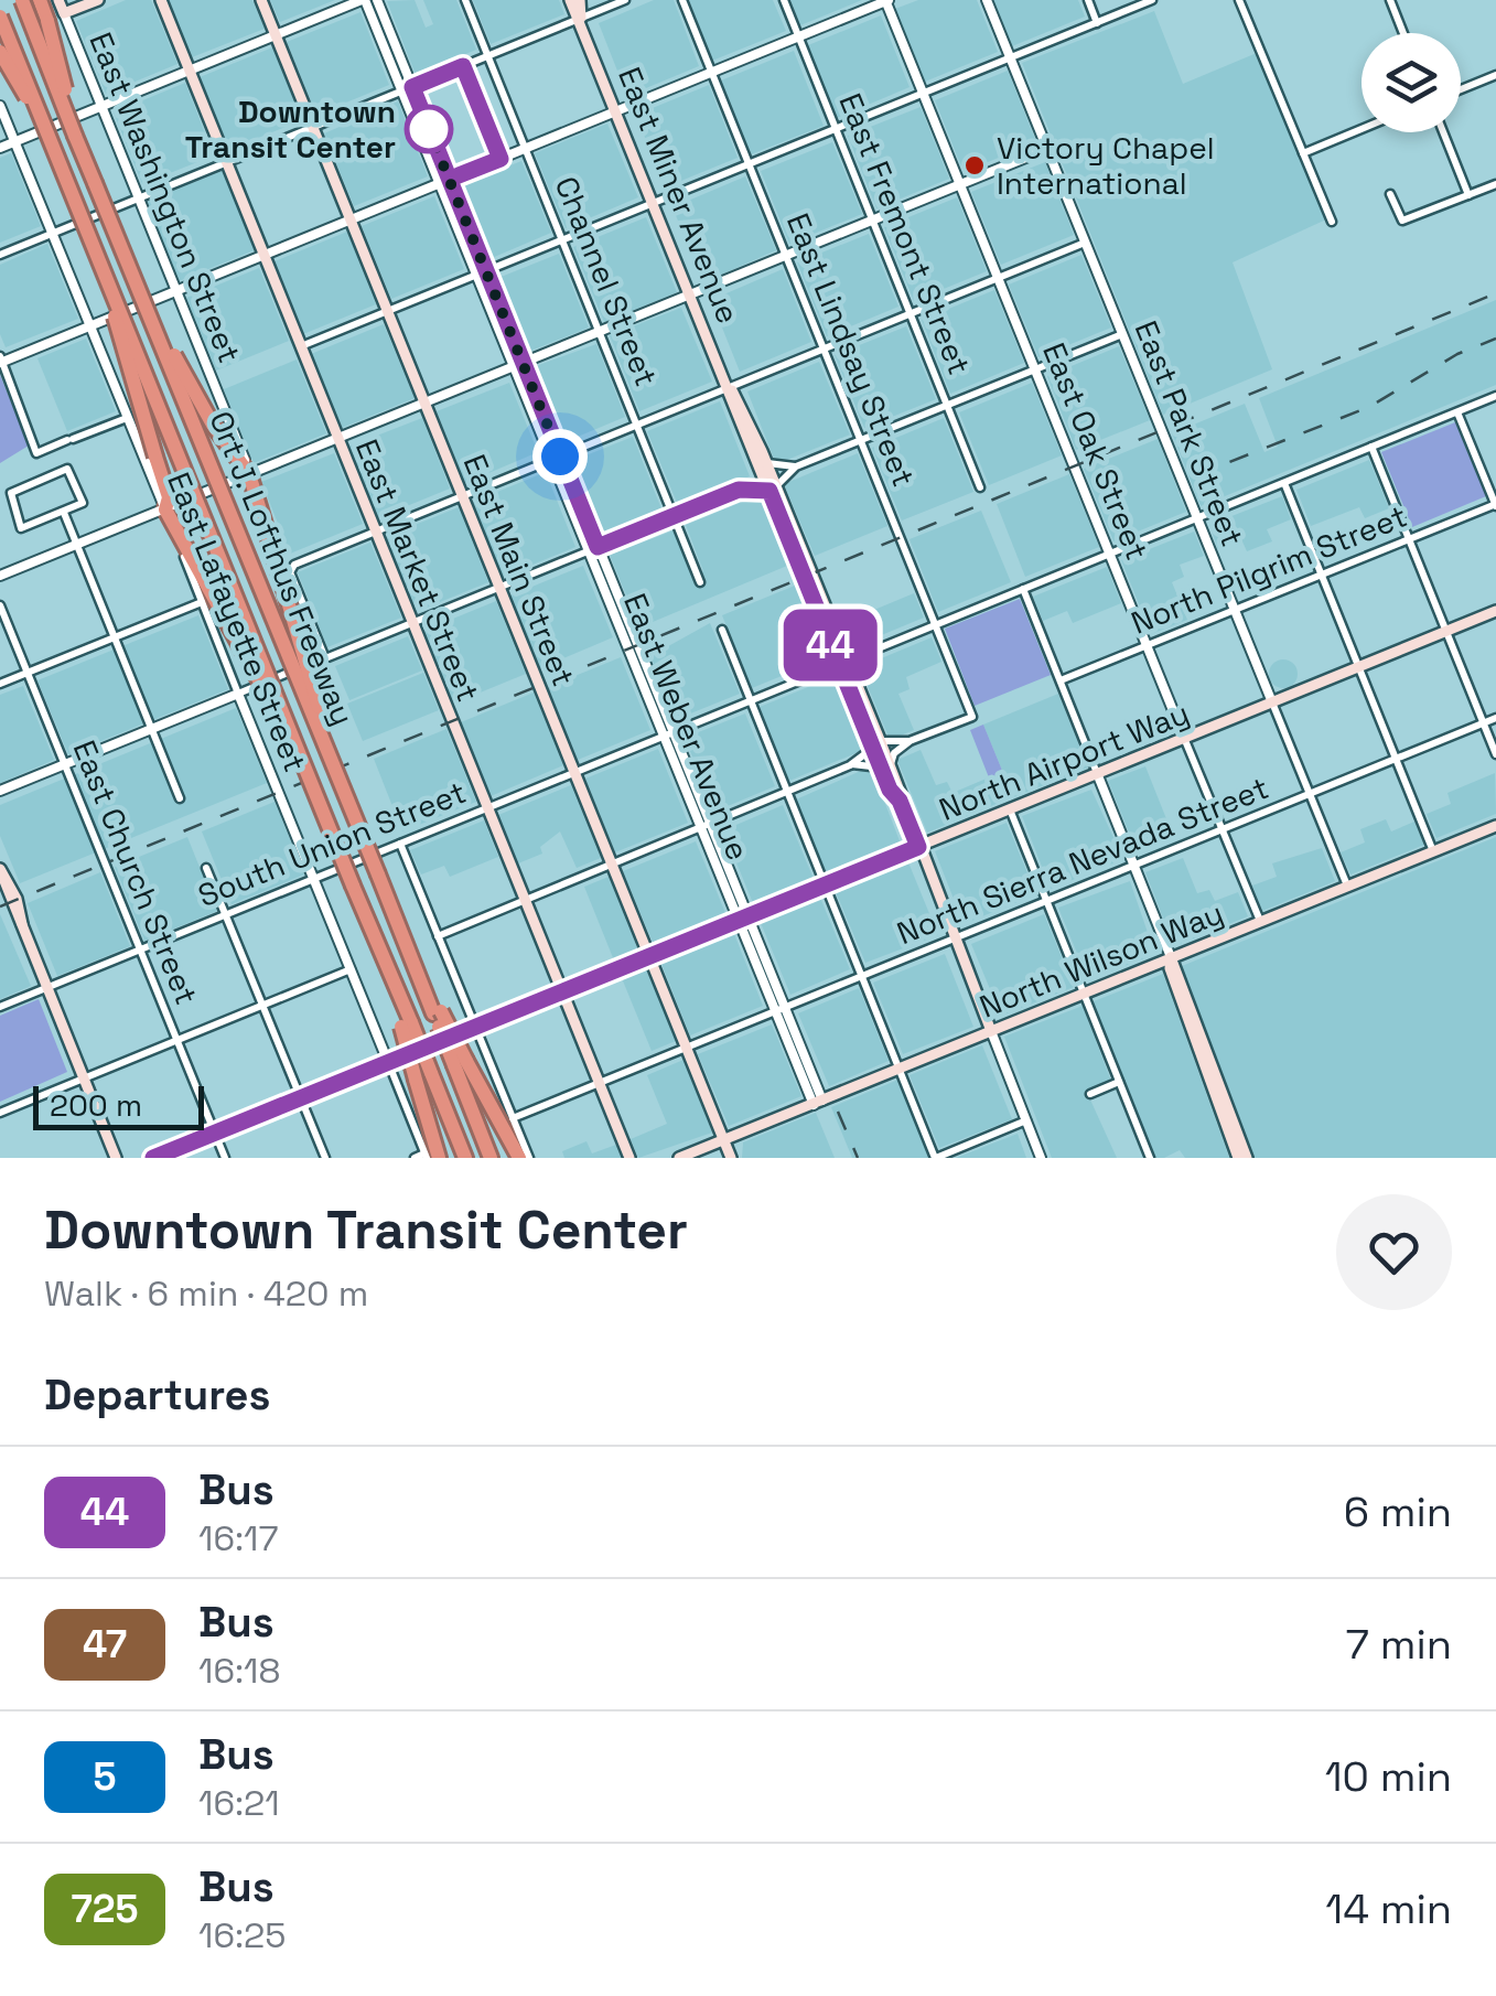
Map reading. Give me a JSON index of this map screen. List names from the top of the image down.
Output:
{
  "streets": {
    "highway": ["Ort J. Lofthus Freeway"],
    "main road": [
      "East Miner Avenue",
      "East Washington Street",
      "East Market Street",
      "East Main Street",
      "North Airport Way",
      "North Wilson Way"
    ],
    "street": [
      "East Fremont Street",
      "Channel Street",
      "East Lindsay Street",
      "East Park Street",
      "East Oak Street",
      "North Pilgrim Street",
      "East Lafayette Street",
      "East Weber Avenue",
      "South Union Street",
      "North Sierra Nevada Street",
      "East Church Street"
    ]
  },
  "crossings": [
    ["East Miner Avenue", "North Airport Way"],
    ["East Miner Avenue", "North Sierra Nevada Street"],
    ["East Miner Avenue", "North Wilson Way"],
    ["East Lindsay Street", "South Union Street"],
    ["East Park Street", "North Pilgrim Street"],
    ["East Park Street", "North Airport Way"],
    ["East Park Street", "South Union Street"],
    ["East Park Street", "North Sierra Nevada Street"],
    ["East Park Street", "North Wilson Way"],
    ["East Oak Street", "North Pilgrim Street"],
    ["East Oak Street", "North Airport Way"],
    ["East Oak Street", "South Union Street"],
    ["East Oak Street", "North Sierra Nevada Street"],
    ["East Oak Street", "North Wilson Way"],
    ["East Market Street", "North Airport Way"],
    ["East Market Street", "South Union Street"],
    ["East Market Street", "North Sierra Nevada Street"],
    ["East Main Street", "North Airport Way"],
    ["East Main Street", "South Union Street"],
    ["East Main Street", "North Sierra Nevada Street"],
    ["East Main Street", "North Wilson Way"],
    ["East Lafayette Street", "North Airport Way"],
    ["East Lafayette Street", "South Union Street"],
    ["East Weber Avenue", "North Airport Way"],
    ["East Weber Avenue", "South Union Street"],
    ["East Weber Avenue", "North Sierra Nevada Street"],
    ["East Weber Avenue", "North Wilson Way"],
    ["North Airport Way", "East Church Street"],
    ["South Union Street", "East Church Street"]
  ],
  "places": ["Downtown Transit Center", "Victory Chapel International"],
  "lines": ["bus line 44"],
  "scale_bar": "200 m",
  "page": {
    "on_map": "44",
    "scale": "200 m",
    "heading": [
      ["Downtown Transit Center", "Walk · 6 min · 420 m"],
      "Departures"
    ],
    "list": [
      {
        "mark": "44",
        "name": "Bus",
        "note": "16:17",
        "value": "6 min"
      },
      {
        "mark": "47",
        "name": "Bus",
        "note": "16:18",
        "value": "7 min"
      },
      {
        "mark": "5",
        "name": "Bus",
        "note": "16:21",
        "value": "10 min"
      },
      {
        "mark": "725",
        "name": "Bus",
        "note": "16:25",
        "value": "14 min"
      }
    ]
  }
}
